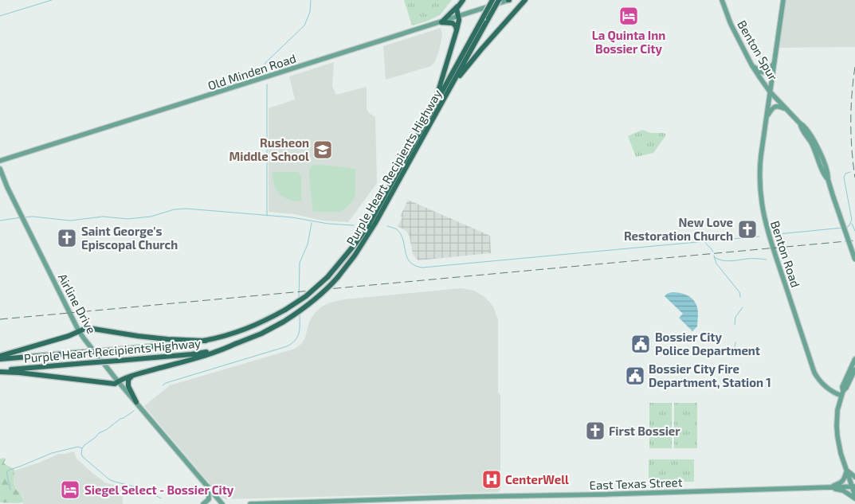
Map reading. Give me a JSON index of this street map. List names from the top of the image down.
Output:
{
  "streets": {
    "highway": ["Purple Heart Recipients Highway"],
    "main road": [
      "Benton Spur",
      "Old Minden Road",
      "Benton Road",
      "Airline Drive",
      "East Texas Street"
    ]
  },
  "crossings": [
    ["Benton Spur", "Benton Road"]
  ],
  "places": {
    "hotel": ["La Quinta Inn Bossier City", "Siegel Select - Bossier City"],
    "school or university": ["Rusheon Middle School"],
    "church": ["New Love Restoration Church", "Saint George's Episcopal Church", "First Bossier"],
    "public building": ["Bossier City Police Department", "Bossier City Fire Department, Station 1"],
    "hospital": ["CenterWell"]
  }
}
